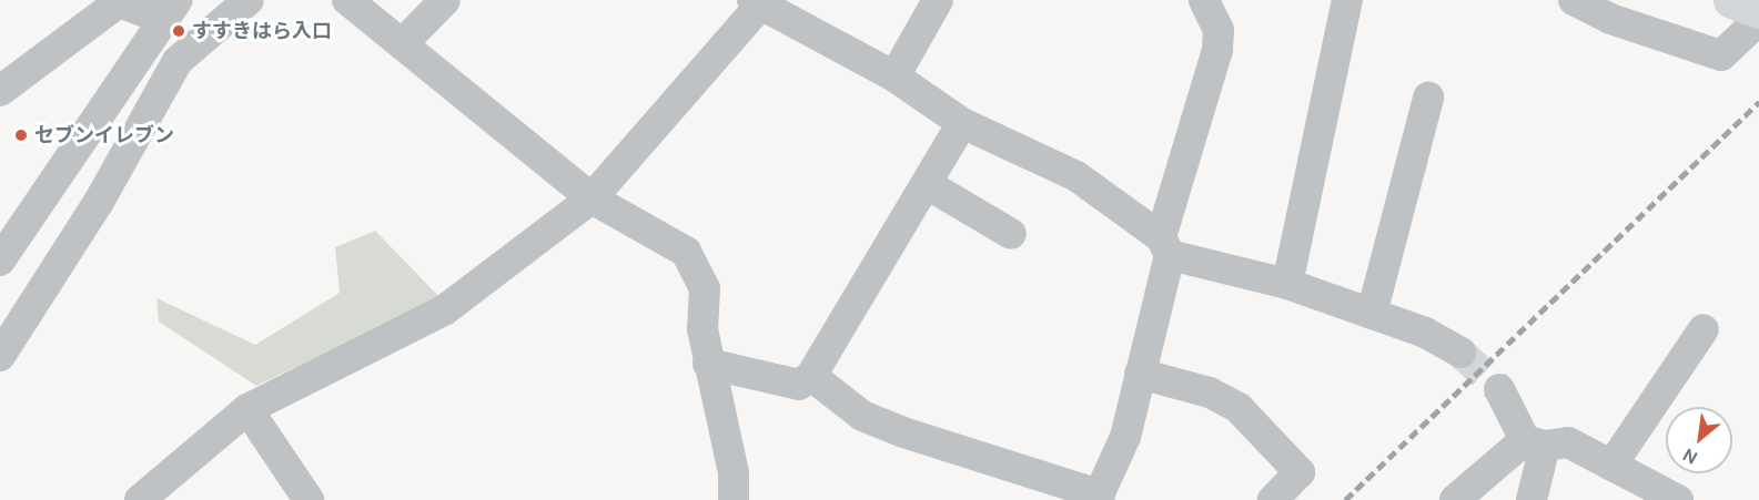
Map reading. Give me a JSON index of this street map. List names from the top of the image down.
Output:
{
  "places": ["すすきはら入口", "セブンイレブン"],
  "north": "bottom left"
}
